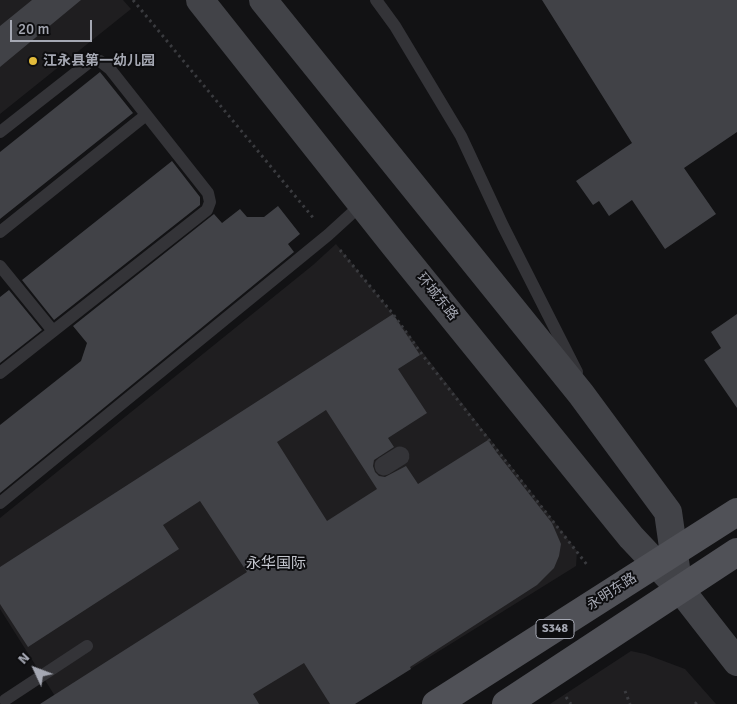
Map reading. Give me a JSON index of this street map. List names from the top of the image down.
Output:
{
  "streets": {
    "main road": ["环城东路", "永明东路", "S348"]
  },
  "crossings": [
    ["环城东路", "永明东路"],
    ["环城东路", "S348"]
  ],
  "districts": ["永华国际"],
  "places": ["江永县第一幼儿园"],
  "scale_bar": "20 m",
  "north": "top left"
}
